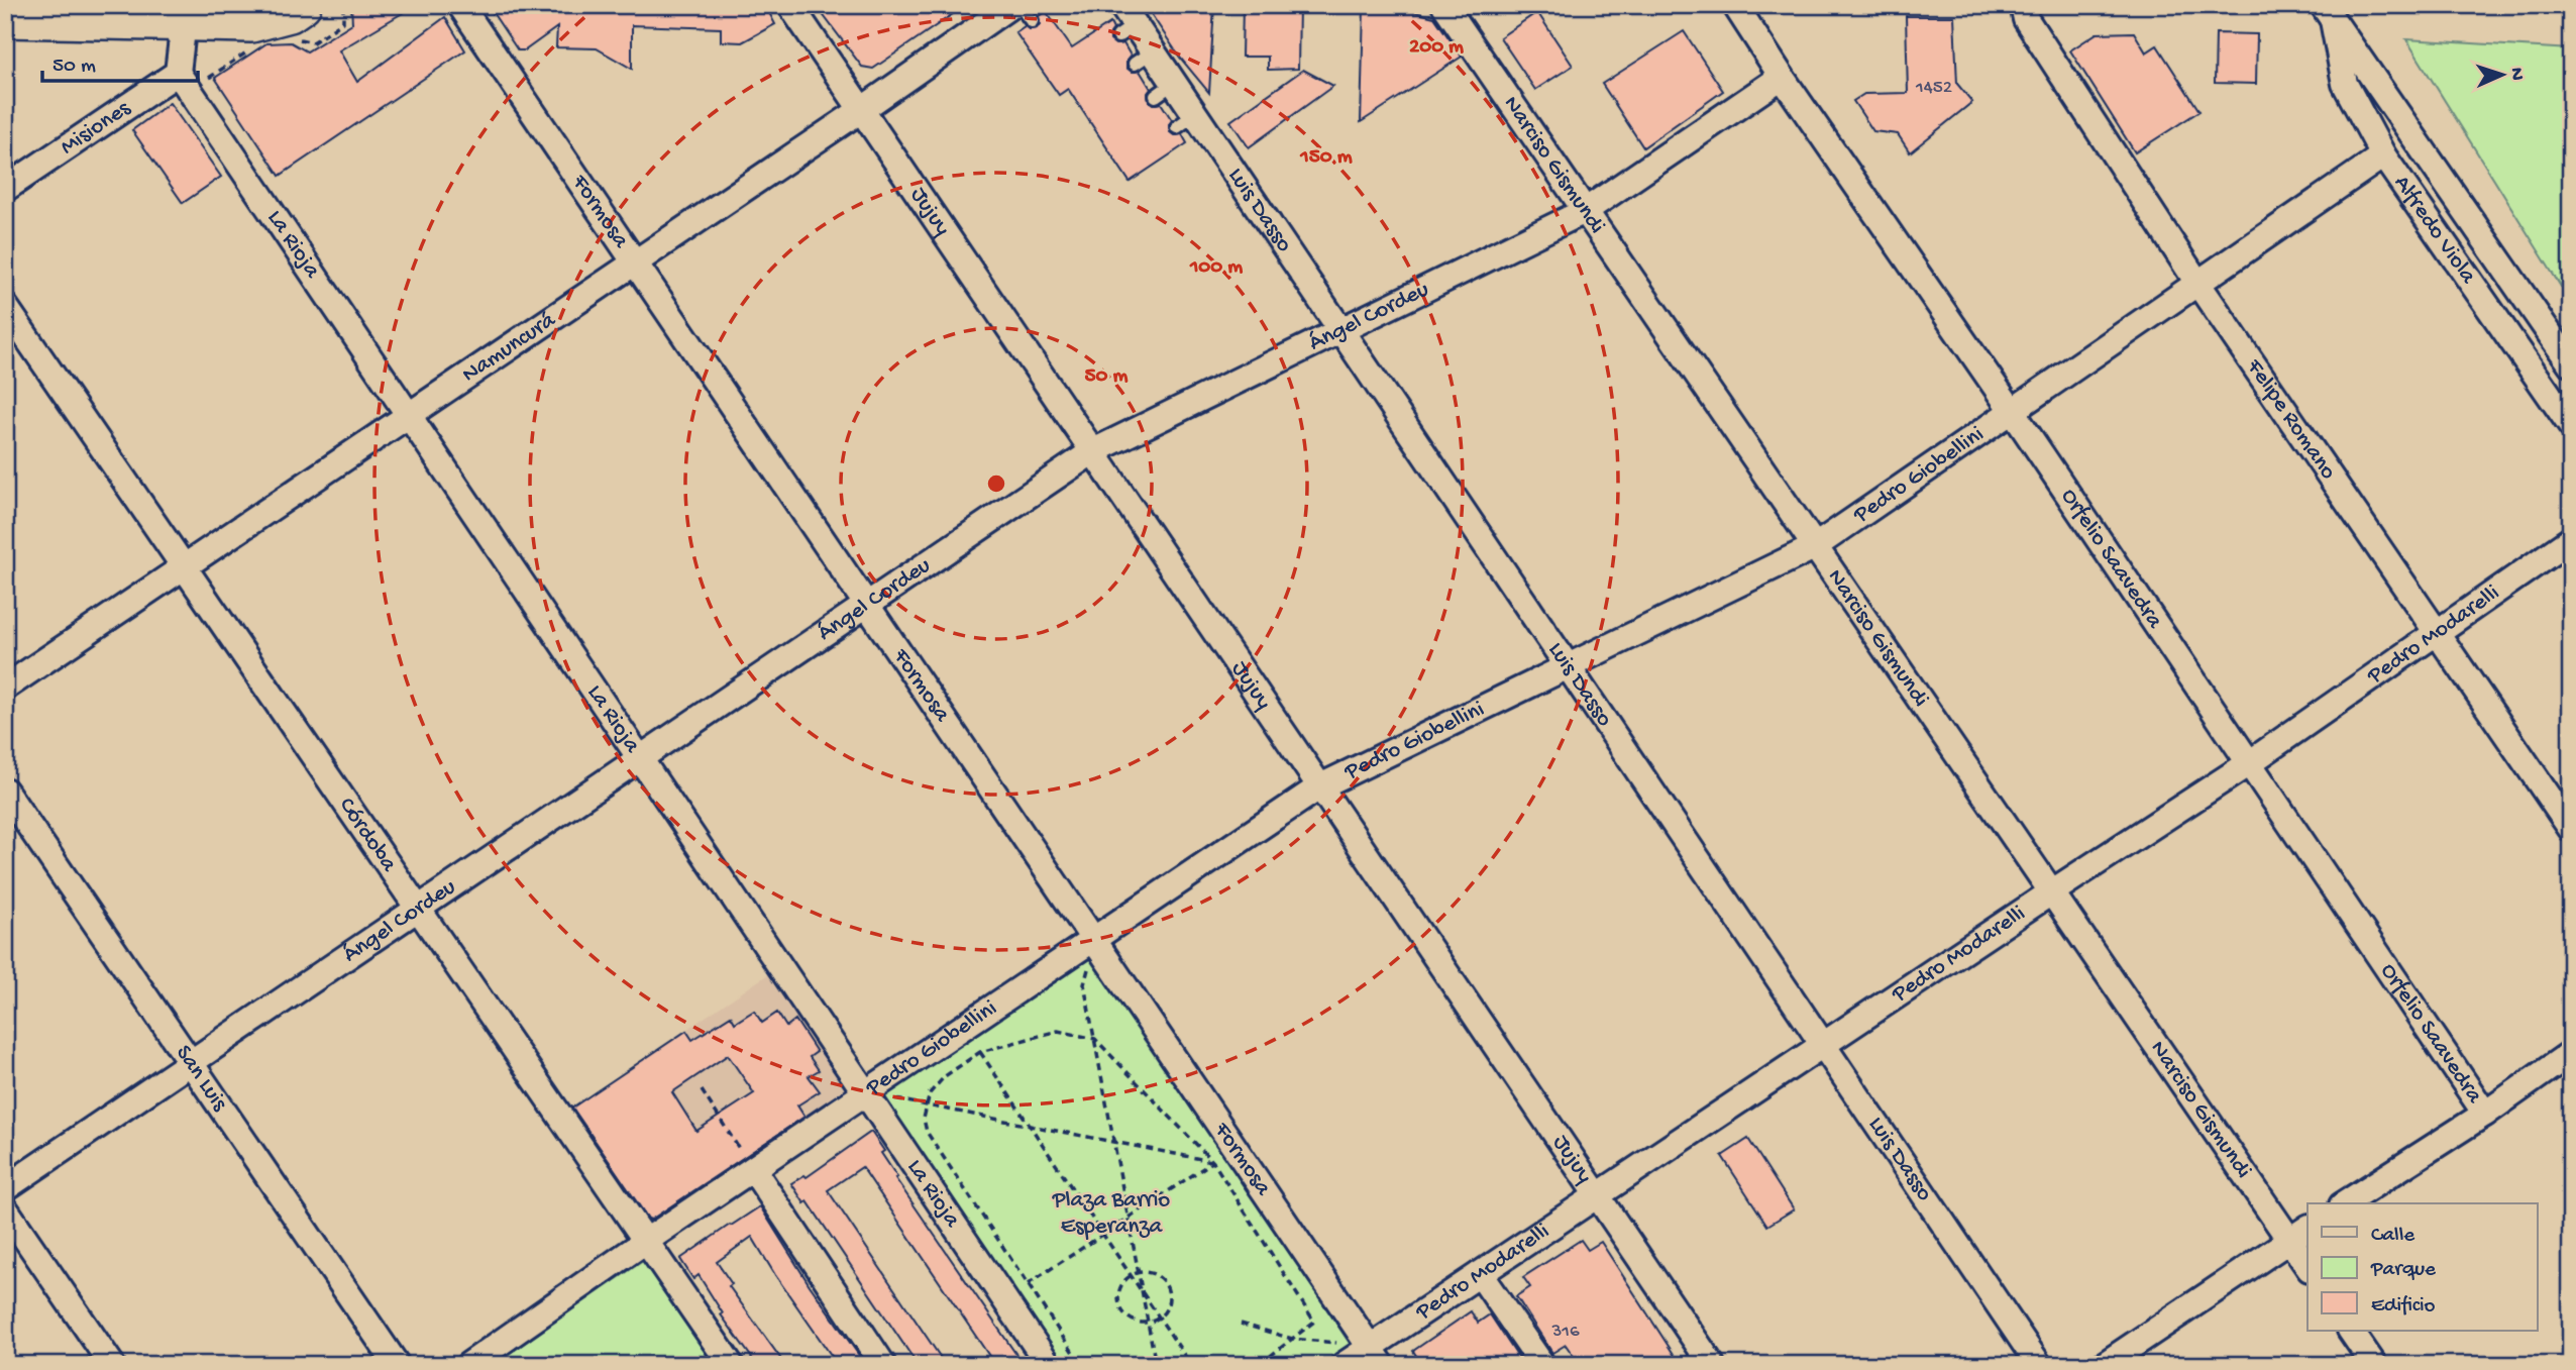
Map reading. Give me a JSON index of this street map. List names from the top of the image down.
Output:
{
  "streets": {
    "street": [
      "Misiones",
      "Narciso Gismundi",
      "Luis Dasso",
      "Formosa",
      "Jujuy",
      "Alfredo Viola",
      "La Rioja",
      "Ángel Cordeu",
      "Namuncurá",
      "Felipe Romano",
      "Pedro Giobellini",
      "Orfelio Saavedra",
      "Pedro Modarelli",
      "Córdoba",
      "San Luis"
    ]
  },
  "crossings": [
    ["Misiones", "La Rioja"],
    ["Narciso Gismundi", "Ángel Cordeu"],
    ["Narciso Gismundi", "Pedro Giobellini"],
    ["Narciso Gismundi", "Pedro Modarelli"],
    ["Luis Dasso", "Ángel Cordeu"],
    ["Luis Dasso", "Pedro Giobellini"],
    ["Luis Dasso", "Pedro Modarelli"],
    ["Formosa", "Ángel Cordeu"],
    ["Formosa", "Namuncurá"],
    ["Formosa", "Pedro Giobellini"],
    ["Formosa", "Pedro Modarelli"],
    ["Jujuy", "Ángel Cordeu"],
    ["Jujuy", "Namuncurá"],
    ["Jujuy", "Pedro Giobellini"],
    ["Jujuy", "Pedro Modarelli"],
    ["Alfredo Viola", "Pedro Giobellini"],
    ["La Rioja", "Ángel Cordeu"],
    ["La Rioja", "Namuncurá"],
    ["La Rioja", "Pedro Giobellini"],
    ["Ángel Cordeu", "Orfelio Saavedra"],
    ["Ángel Cordeu", "Córdoba"],
    ["Ángel Cordeu", "San Luis"],
    ["Namuncurá", "Córdoba"],
    ["Felipe Romano", "Pedro Giobellini"],
    ["Felipe Romano", "Pedro Modarelli"],
    ["Pedro Giobellini", "Orfelio Saavedra"],
    ["Pedro Giobellini", "Córdoba"],
    ["Orfelio Saavedra", "Pedro Modarelli"]
  ],
  "parks": ["Plaza Barrio Esperanza"],
  "house_numbers": ["1452", "316"],
  "legend": ["Calle", "Parque", "Edificio"],
  "scale_bar": "50 m",
  "north": "right",
  "rings": [
    "200 m",
    "150 m",
    "100 m",
    "50 m"
  ]
}
